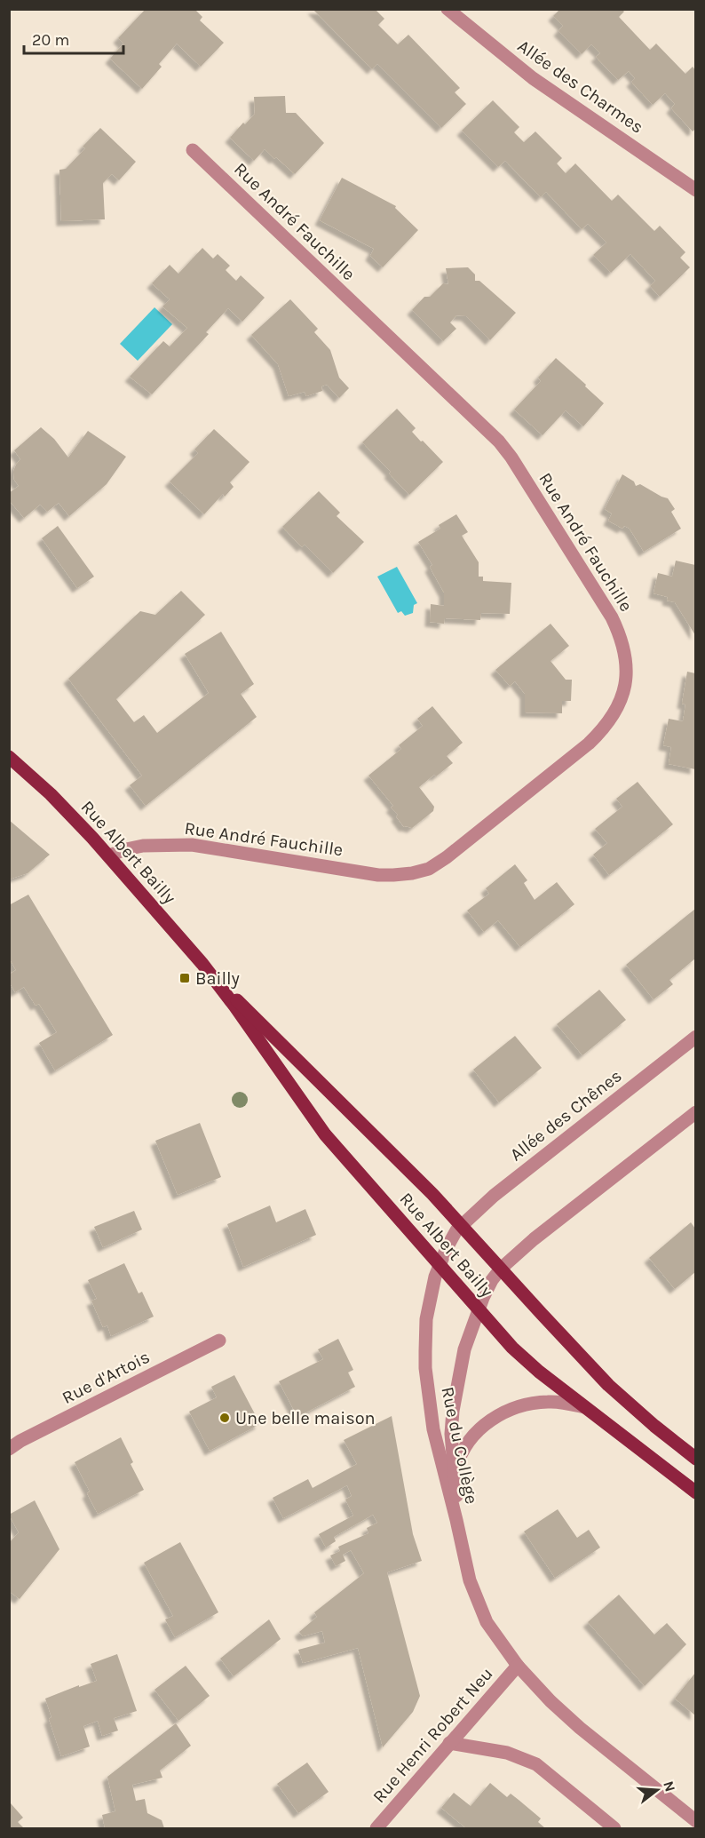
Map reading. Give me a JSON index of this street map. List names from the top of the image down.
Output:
{
  "streets": {
    "main road": ["Rue Albert Bailly"],
    "street": [
      "Allée des Charmes",
      "Rue André Fauchille",
      "Allée des Chênes",
      "Rue d'Artois",
      "Rue du Collège",
      "Rue Henri Robert Neu"
    ]
  },
  "crossings": [
    ["Rue André Fauchille", "Rue Albert Bailly"],
    ["Rue Albert Bailly", "Allée des Chênes"],
    ["Rue Albert Bailly", "Rue du Collège"],
    ["Allée des Chênes", "Rue du Collège"],
    ["Rue du Collège", "Rue Henri Robert Neu"]
  ],
  "places": {
    "transit": ["Bailly"],
    "other": ["Une belle maison"]
  },
  "scale_bar": "20 m",
  "north": "right"
}
